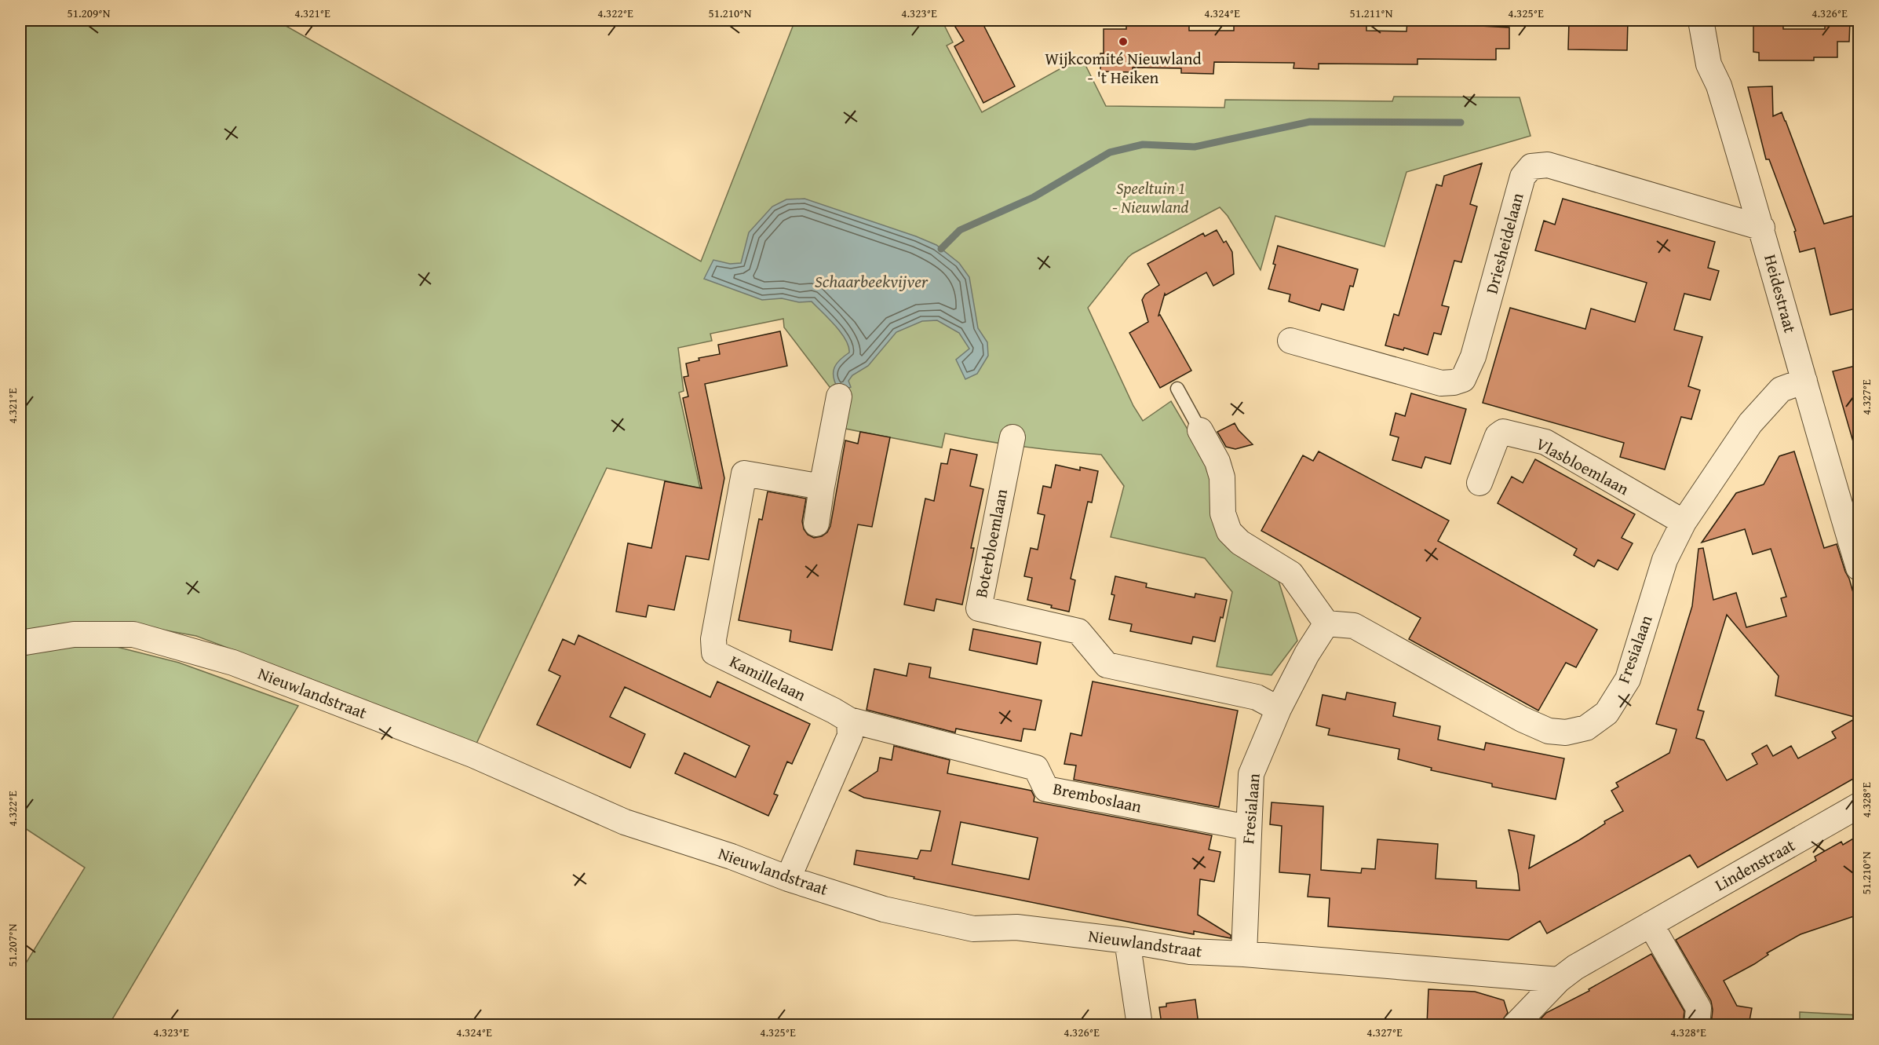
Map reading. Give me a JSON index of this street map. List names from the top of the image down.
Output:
{
  "streets": {
    "street": [
      "Driesheidelaan",
      "Heidestraat",
      "Vlasbloemlaan",
      "Boterbloemlaan",
      "Fresialaan",
      "Kamillelaan",
      "Nieuwlandstraat",
      "Bremboslaan",
      "Lindenstraat"
    ]
  },
  "crossings": [
    ["Driesheidelaan", "Heidestraat"],
    ["Heidestraat", "Fresialaan"],
    ["Vlasbloemlaan", "Fresialaan"],
    ["Boterbloemlaan", "Fresialaan"],
    ["Fresialaan", "Nieuwlandstraat"],
    ["Fresialaan", "Bremboslaan"],
    ["Kamillelaan", "Bremboslaan"],
    ["Nieuwlandstraat", "Lindenstraat"]
  ],
  "water": ["Schaarbeekvijver"],
  "parks": ["Speeltuin 1 - Nieuwland"],
  "places": ["Wijkcomité Nieuwland - 't Heiken"],
  "coordinates": [
    "51.209°N",
    "4.321°E",
    "4.322°E",
    "51.210°N",
    "4.323°E",
    "4.324°E",
    "51.211°N",
    "4.325°E",
    "4.326°E",
    "4.327°E",
    "4.328°E",
    "51.207°N"
  ]
}
